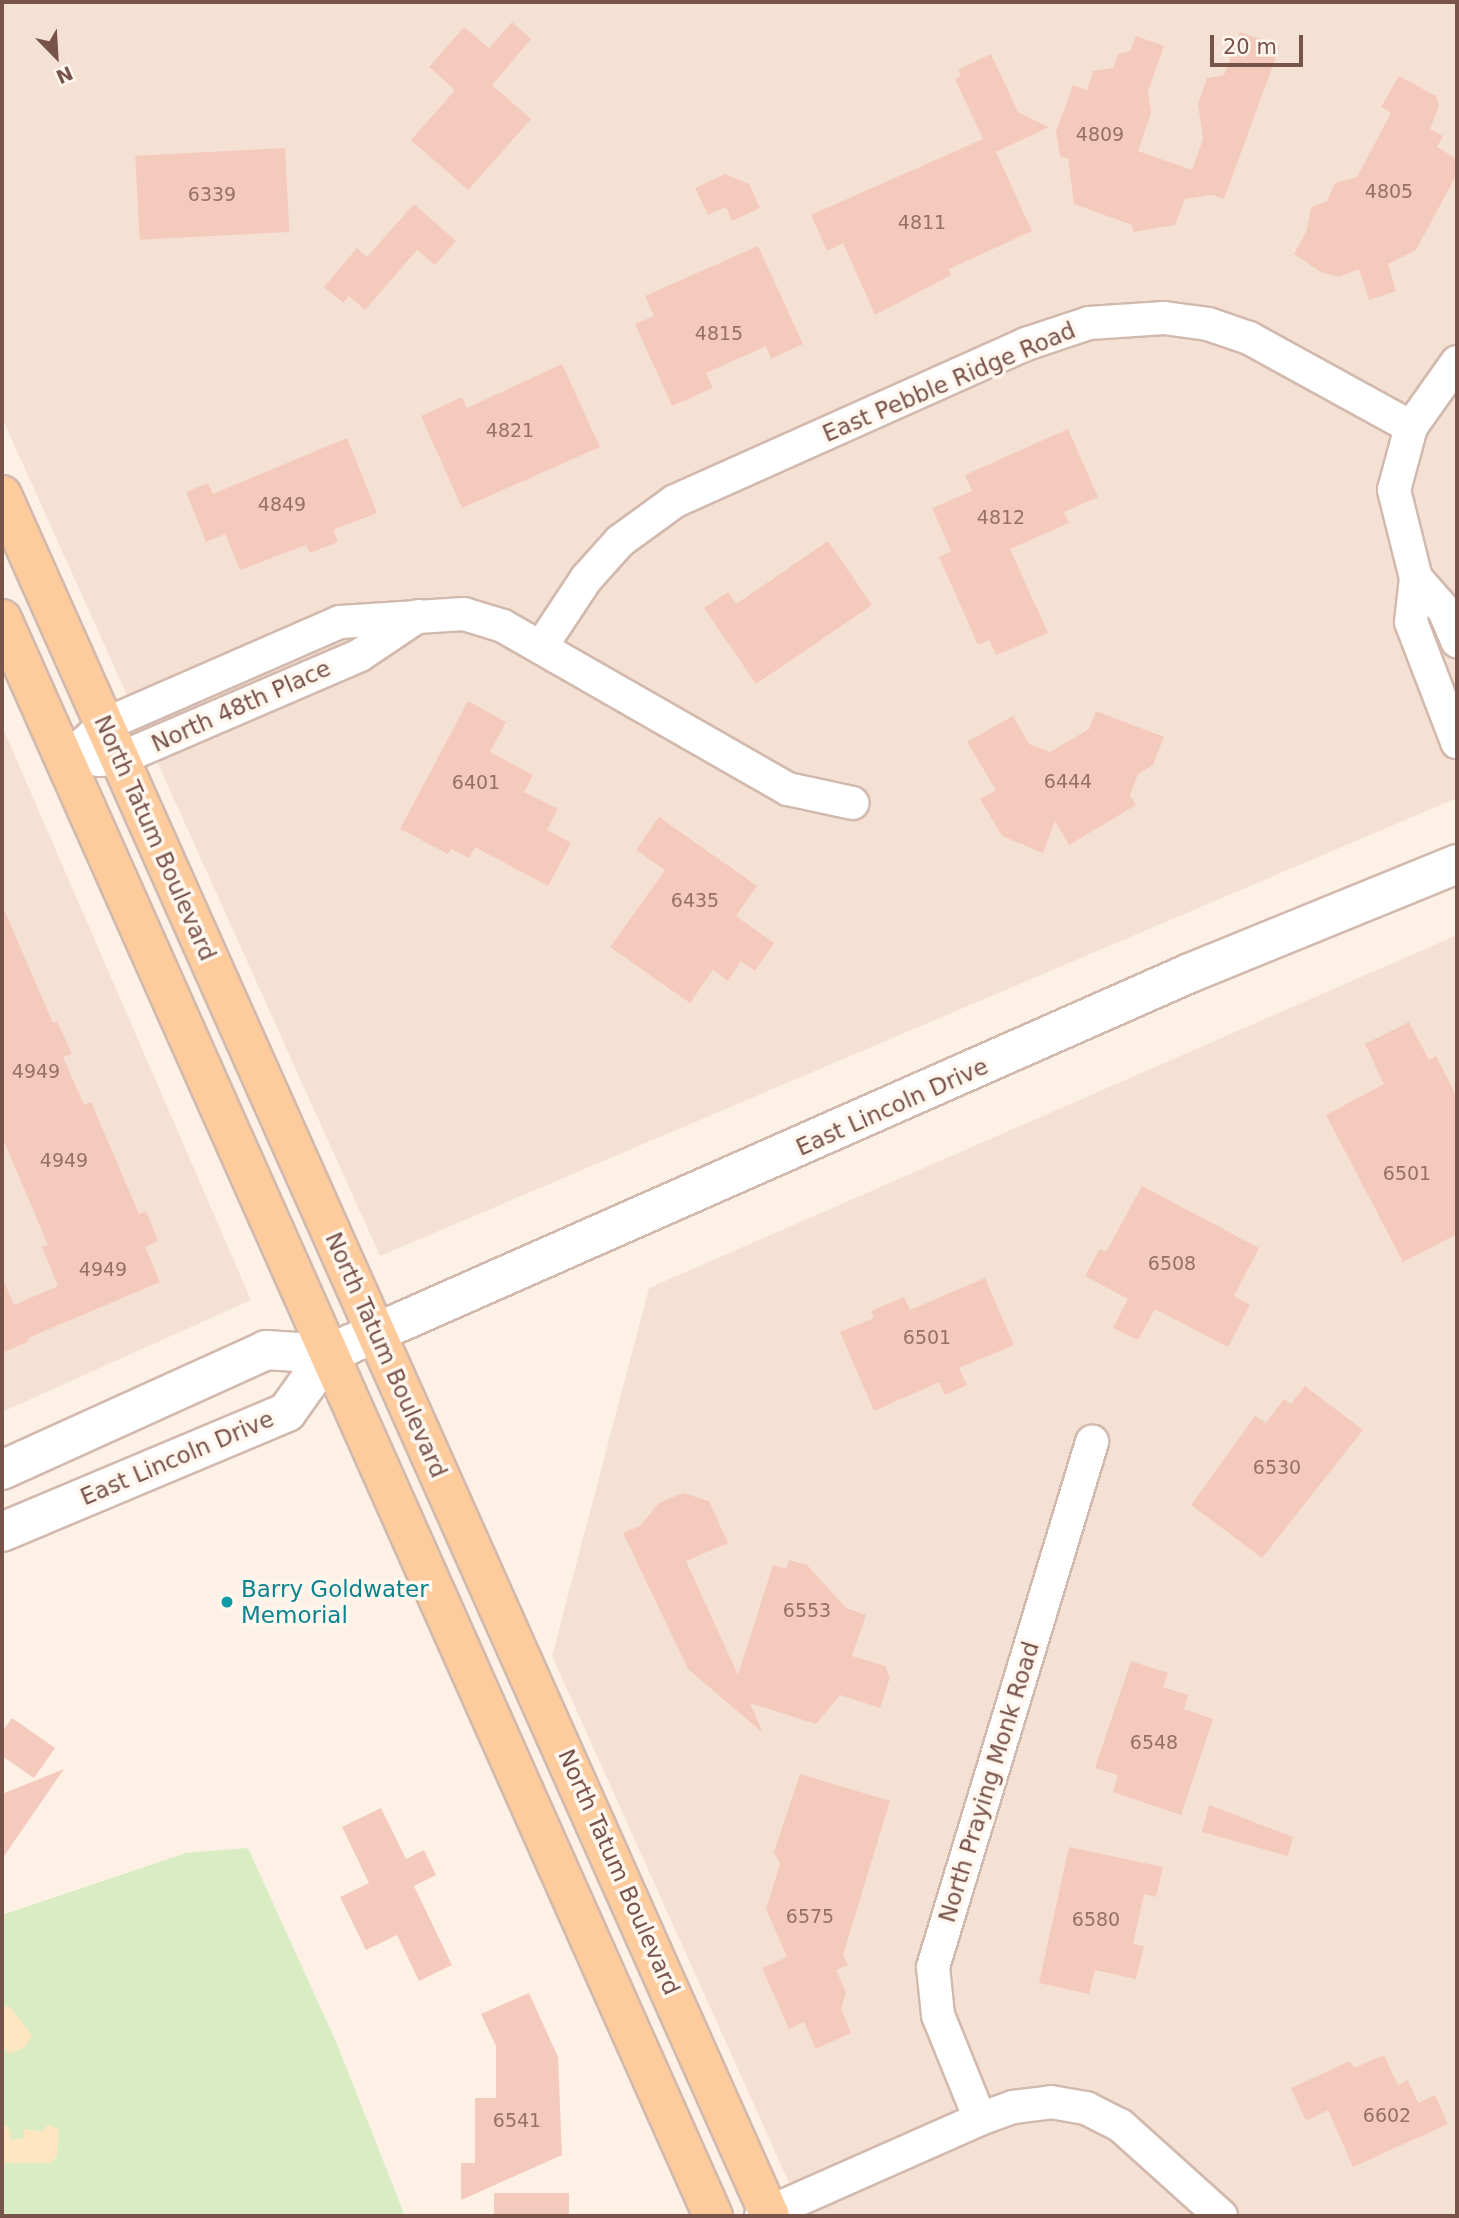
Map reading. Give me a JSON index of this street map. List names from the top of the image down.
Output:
{
  "streets": {
    "main road": ["North Tatum Boulevard", "East Lincoln Drive"],
    "street": ["East Pebble Ridge Road", "North 48th Place", "North Praying Monk Road"]
  },
  "crossings": [
    ["East Pebble Ridge Road", "North 48th Place"],
    ["North 48th Place", "North Tatum Boulevard"],
    ["North Tatum Boulevard", "East Lincoln Drive"]
  ],
  "places": ["Barry Goldwater Memorial"],
  "house_numbers": [
    "4809",
    "4805",
    "6339",
    "4811",
    "4815",
    "4821",
    "4849",
    "4812",
    "6444",
    "6401",
    "6435",
    "4949",
    "4949",
    "6501",
    "6508",
    "4949",
    "6501",
    "6530",
    "6553",
    "6548",
    "6575",
    "6580",
    "6602",
    "6541"
  ],
  "scale_bar": "20 m",
  "north": "bottom right"
}
